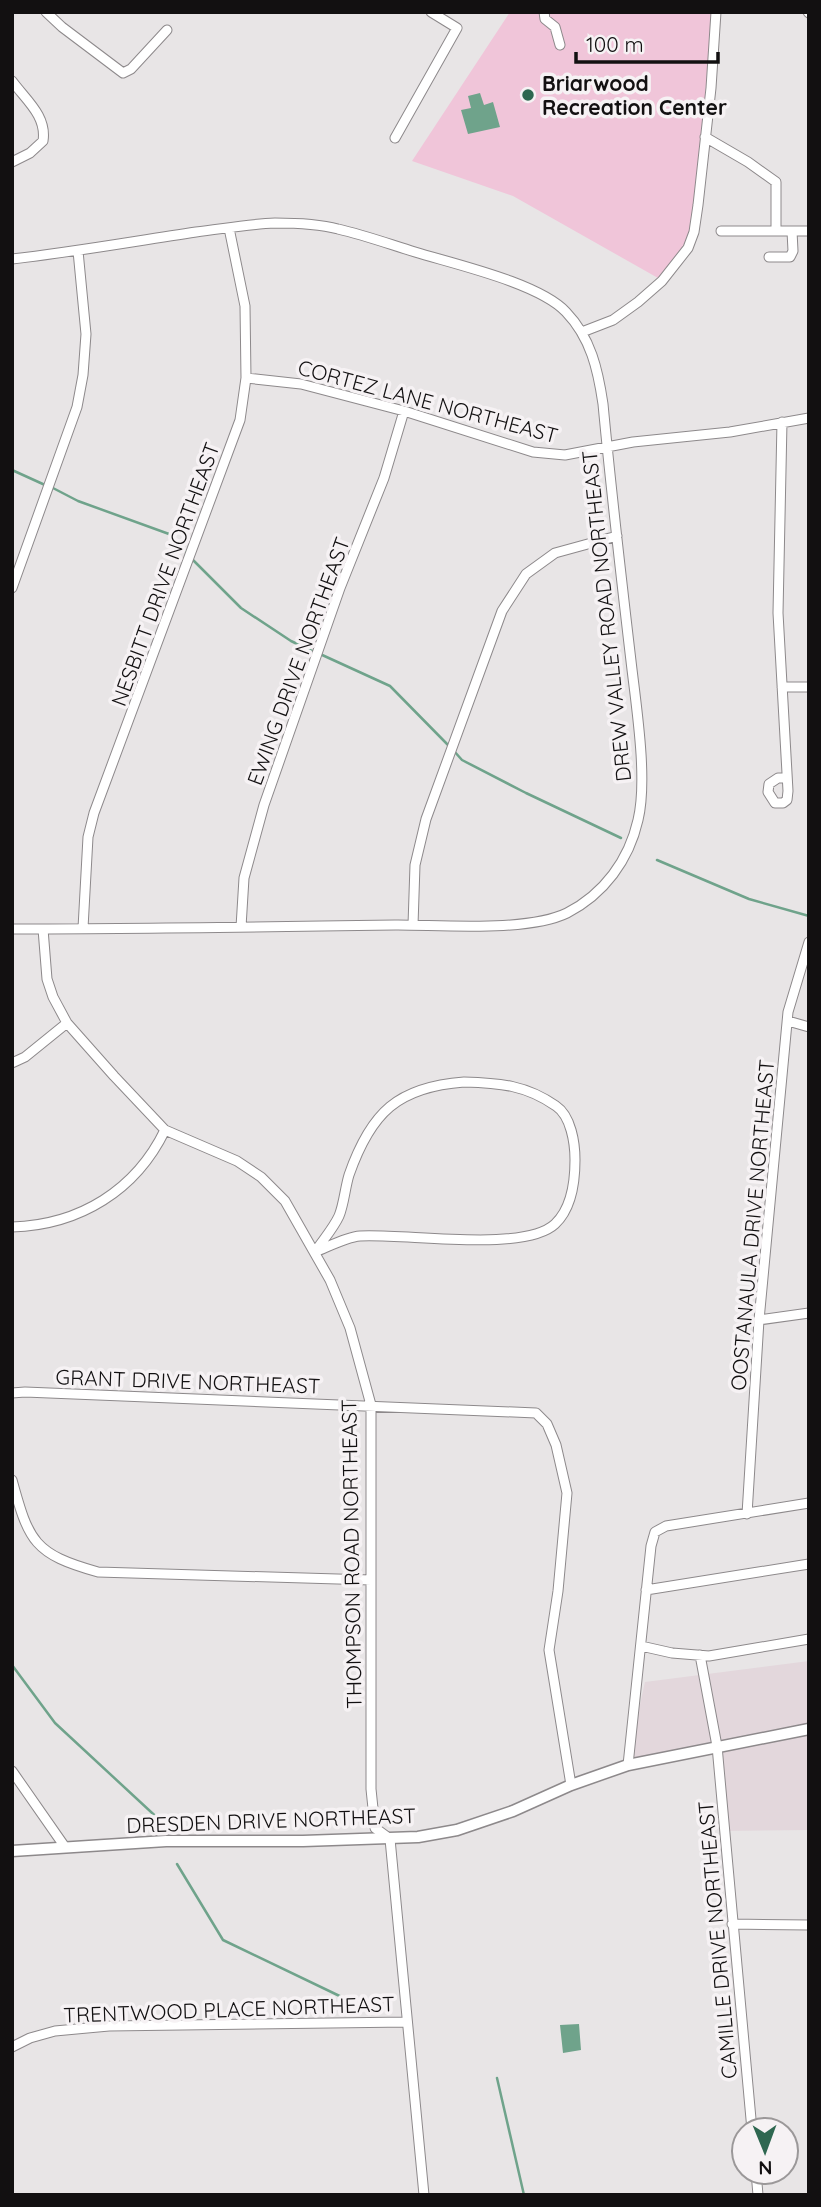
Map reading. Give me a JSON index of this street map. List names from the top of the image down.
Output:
{
  "streets": {
    "street": [
      "CORTEZ LANE NORTHEAST",
      "NESBITT DRIVE NORTHEAST",
      "DREW VALLEY ROAD NORTHEAST",
      "EWING DRIVE NORTHEAST",
      "OOSTANAULA DRIVE NORTHEAST",
      "GRANT DRIVE NORTHEAST",
      "THOMPSON ROAD NORTHEAST",
      "DRESDEN DRIVE NORTHEAST",
      "CAMILLE DRIVE NORTHEAST",
      "TRENTWOOD PLACE NORTHEAST"
    ]
  },
  "crossings": [
    ["CORTEZ LANE NORTHEAST", "NESBITT DRIVE NORTHEAST"],
    ["CORTEZ LANE NORTHEAST", "DREW VALLEY ROAD NORTHEAST"],
    ["CORTEZ LANE NORTHEAST", "EWING DRIVE NORTHEAST"],
    ["NESBITT DRIVE NORTHEAST", "DREW VALLEY ROAD NORTHEAST"],
    ["DREW VALLEY ROAD NORTHEAST", "EWING DRIVE NORTHEAST"],
    ["DREW VALLEY ROAD NORTHEAST", "THOMPSON ROAD NORTHEAST"],
    ["GRANT DRIVE NORTHEAST", "THOMPSON ROAD NORTHEAST"],
    ["GRANT DRIVE NORTHEAST", "DRESDEN DRIVE NORTHEAST"],
    ["THOMPSON ROAD NORTHEAST", "DRESDEN DRIVE NORTHEAST"],
    ["DRESDEN DRIVE NORTHEAST", "CAMILLE DRIVE NORTHEAST"]
  ],
  "places": ["Briarwood Recreation Center"],
  "scale_bar": "100 m",
  "north": "bottom"
}
